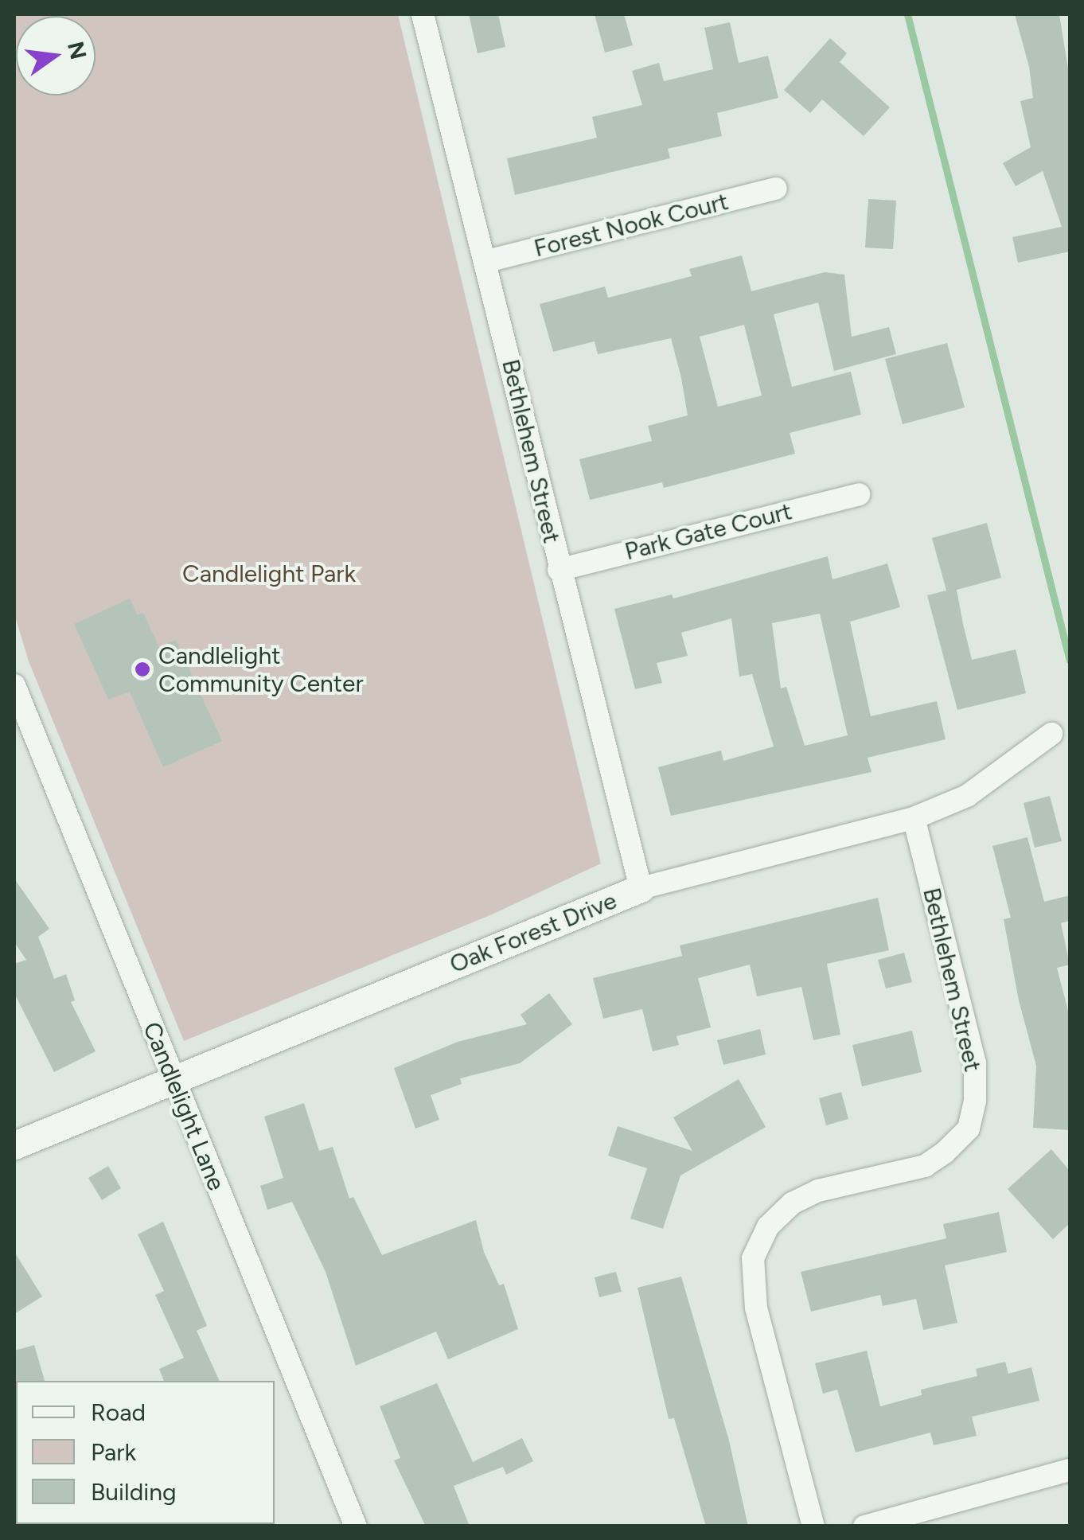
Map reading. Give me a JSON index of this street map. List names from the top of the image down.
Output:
{
  "streets": {
    "street": [
      "Forest Nook Court",
      "Bethlehem Street",
      "Park Gate Court",
      "Oak Forest Drive",
      "Candlelight Lane"
    ]
  },
  "crossings": [
    ["Forest Nook Court", "Bethlehem Street"],
    ["Bethlehem Street", "Park Gate Court"],
    ["Bethlehem Street", "Oak Forest Drive"],
    ["Oak Forest Drive", "Candlelight Lane"]
  ],
  "parks": ["Candlelight Park"],
  "places": ["Candlelight Community Center"],
  "legend": ["Road", "Park", "Building"],
  "north": "right"
}
